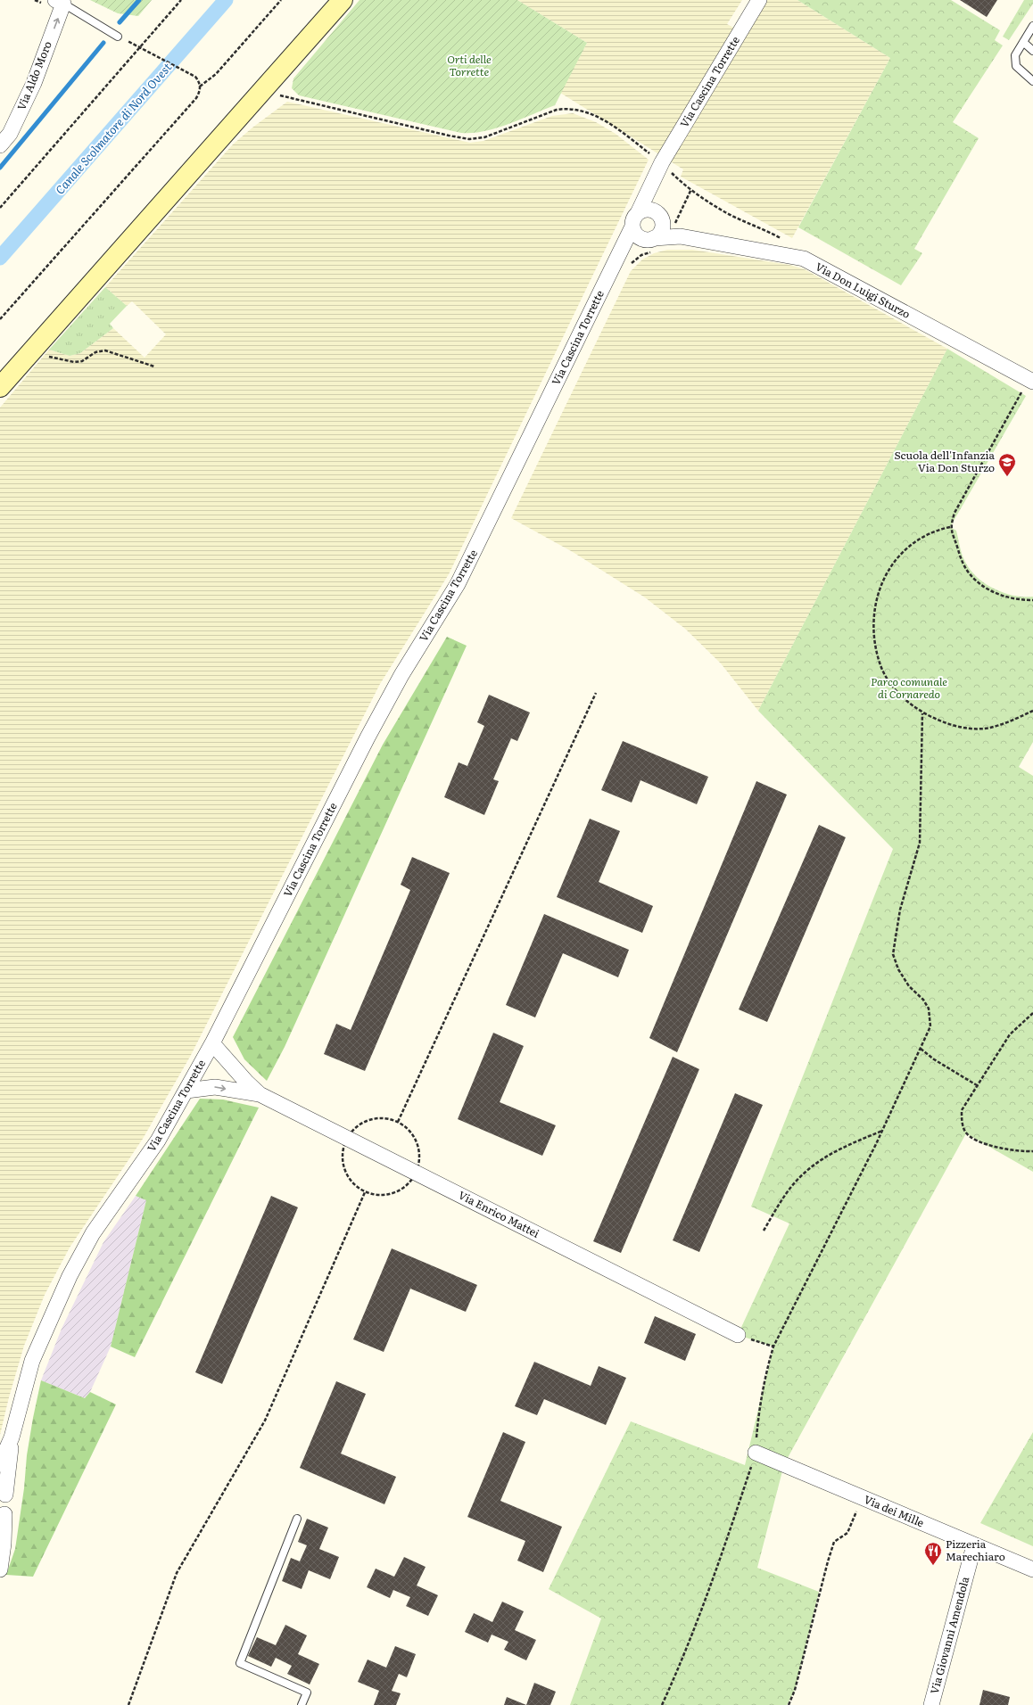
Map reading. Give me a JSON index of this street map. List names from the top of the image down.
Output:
{
  "streets": {
    "street": [
      "Via Aldo Moro",
      "Via Cascina Torrette",
      "Via Don Luigi Sturzo",
      "Via Enrico Mattei",
      "Via dei Mille",
      "Via Giovanni Amendola"
    ]
  },
  "crossings": [
    ["Via Cascina Torrette", "Via Don Luigi Sturzo"],
    ["Via Cascina Torrette", "Via Enrico Mattei"],
    ["Via dei Mille", "Via Giovanni Amendola"]
  ],
  "one_way": ["Via Aldo Moro"],
  "water": ["Canale Scolmatore di Nord Ovest"],
  "parks": ["Orti delle Torrette", "Parco comunale di Cornaredo"],
  "places": {
    "school or university": ["Scuola dell'Infanzia Via Don Sturzo"],
    "restaurant": ["Pizzeria Marechiaro"]
  }
}
